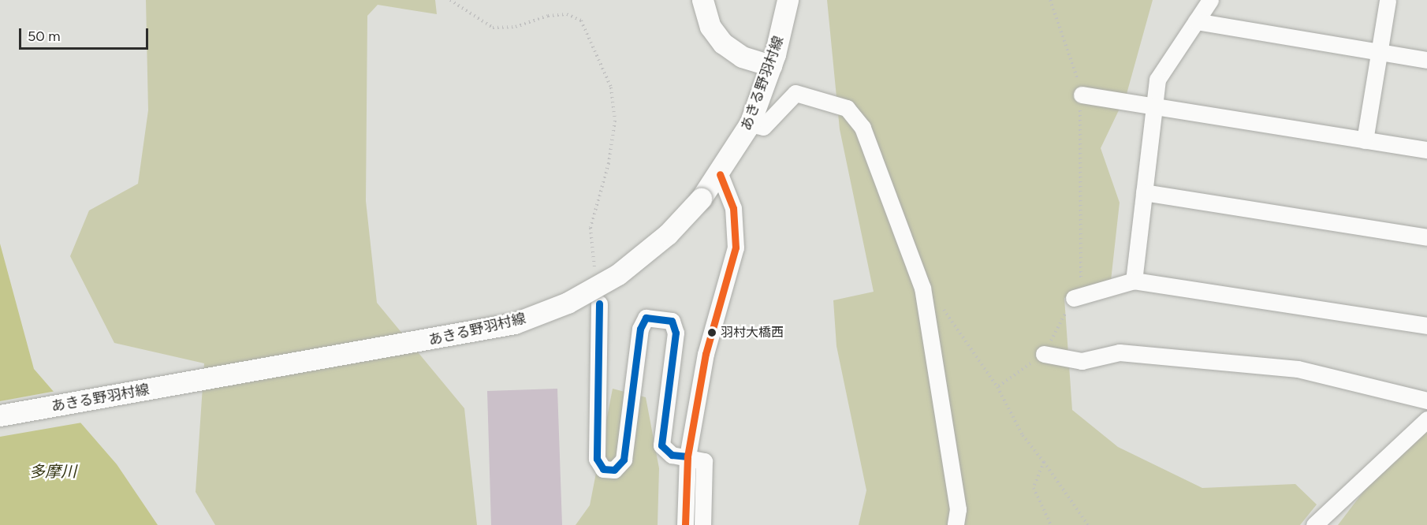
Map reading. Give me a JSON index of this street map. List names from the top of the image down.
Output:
{
  "streets": {
    "main road": ["あきる野羽村線"]
  },
  "water": ["多摩川"],
  "places": ["羽村大橋西"],
  "scale_bar": "50 m"
}
